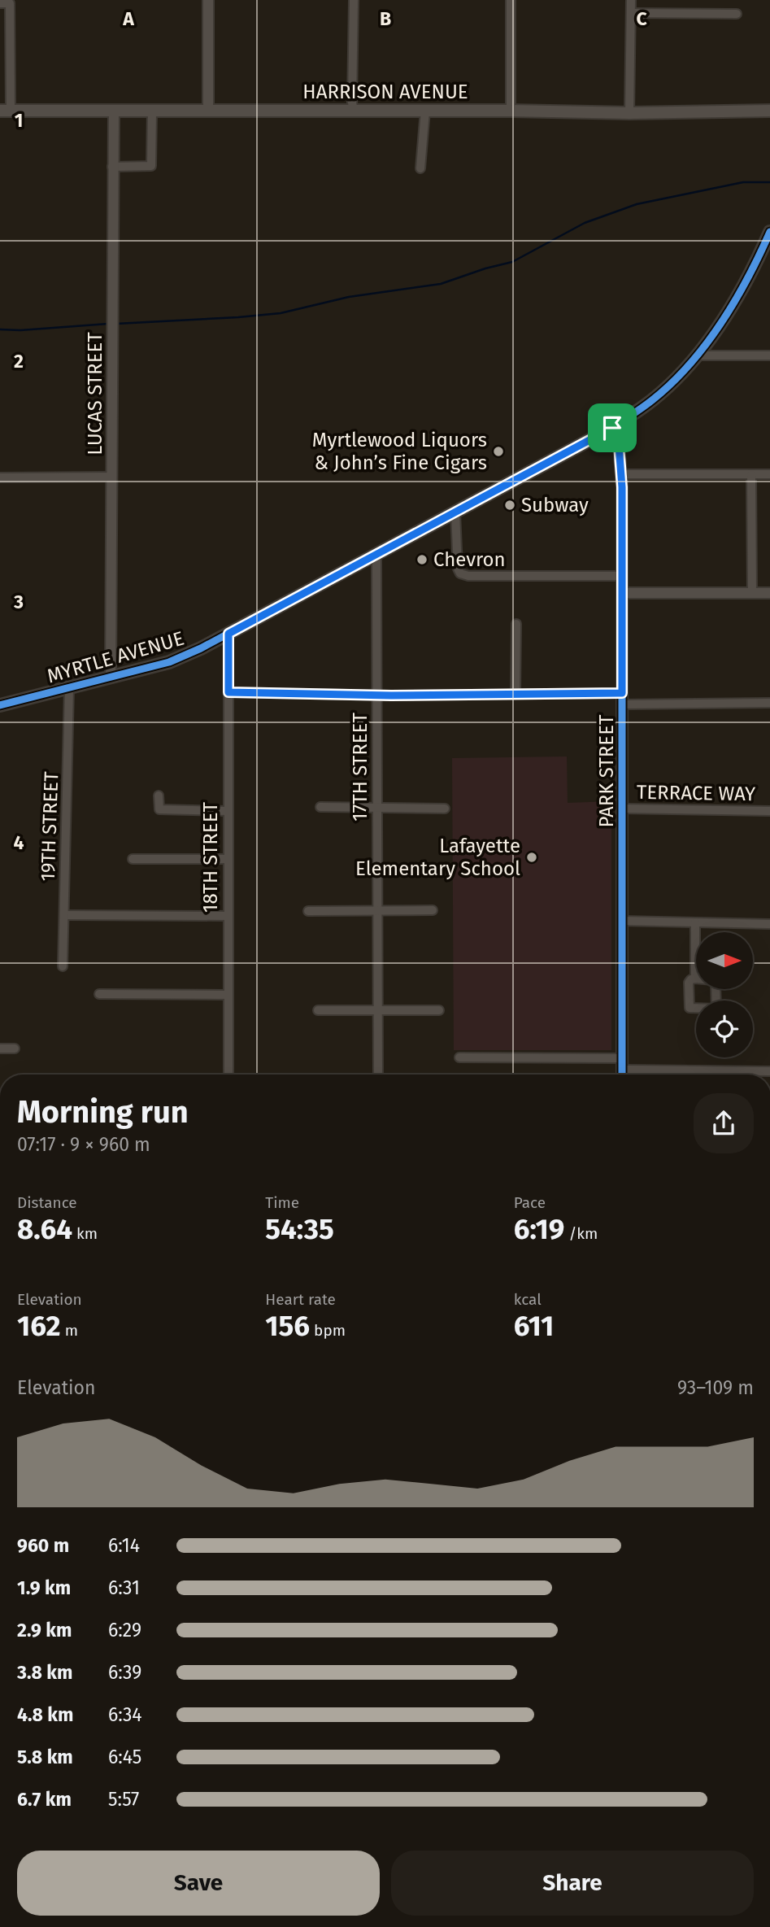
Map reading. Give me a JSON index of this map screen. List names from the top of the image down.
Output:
{
  "streets": {
    "main road": ["HARRISON AVENUE", "MYRTLE AVENUE"],
    "street": [
      "LUCAS STREET",
      "17TH STREET",
      "PARK STREET",
      "TERRACE WAY",
      "19TH STREET",
      "18TH STREET"
    ]
  },
  "crossings": [
    ["HARRISON AVENUE", "LUCAS STREET"],
    ["LUCAS STREET", "MYRTLE AVENUE"],
    ["MYRTLE AVENUE", "17TH STREET"],
    ["MYRTLE AVENUE", "PARK STREET"],
    ["MYRTLE AVENUE", "19TH STREET"],
    ["MYRTLE AVENUE", "18TH STREET"],
    ["PARK STREET", "TERRACE WAY"]
  ],
  "places": [
    "Myrtlewood Liquors & John’s Fine Cigars",
    "Subway",
    "Chevron",
    "Lafayette Elementary School"
  ],
  "north": "right",
  "page": {
    "heading": ["Morning run", "07:17 · 9 × 960 m"],
    "stats": [
      ["Distance", "8.64 km"],
      ["Time", "54:35"],
      ["Pace", "6:19 /km"],
      ["Elevation", "162 m"],
      ["Heart rate", "156 bpm"],
      ["kcal", "611"]
    ],
    "chart": ["Elevation", "93–109 m"],
    "list": [
      {
        "name": "960 m",
        "note": "6:14"
      },
      {
        "name": "1.9 km",
        "note": "6:31"
      },
      {
        "name": "2.9 km",
        "note": "6:29"
      },
      {
        "name": "3.8 km",
        "note": "6:39"
      },
      {
        "name": "4.8 km",
        "note": "6:34"
      },
      {
        "name": "5.8 km",
        "note": "6:45"
      },
      {
        "name": "6.7 km",
        "note": "5:57"
      }
    ],
    "buttons": ["Save", "Share"]
  },
  "grid": {
    "columns": ["A", "B", "C"],
    "rows": [
      "1",
      "2",
      "3",
      "4"
    ]
  }
}
